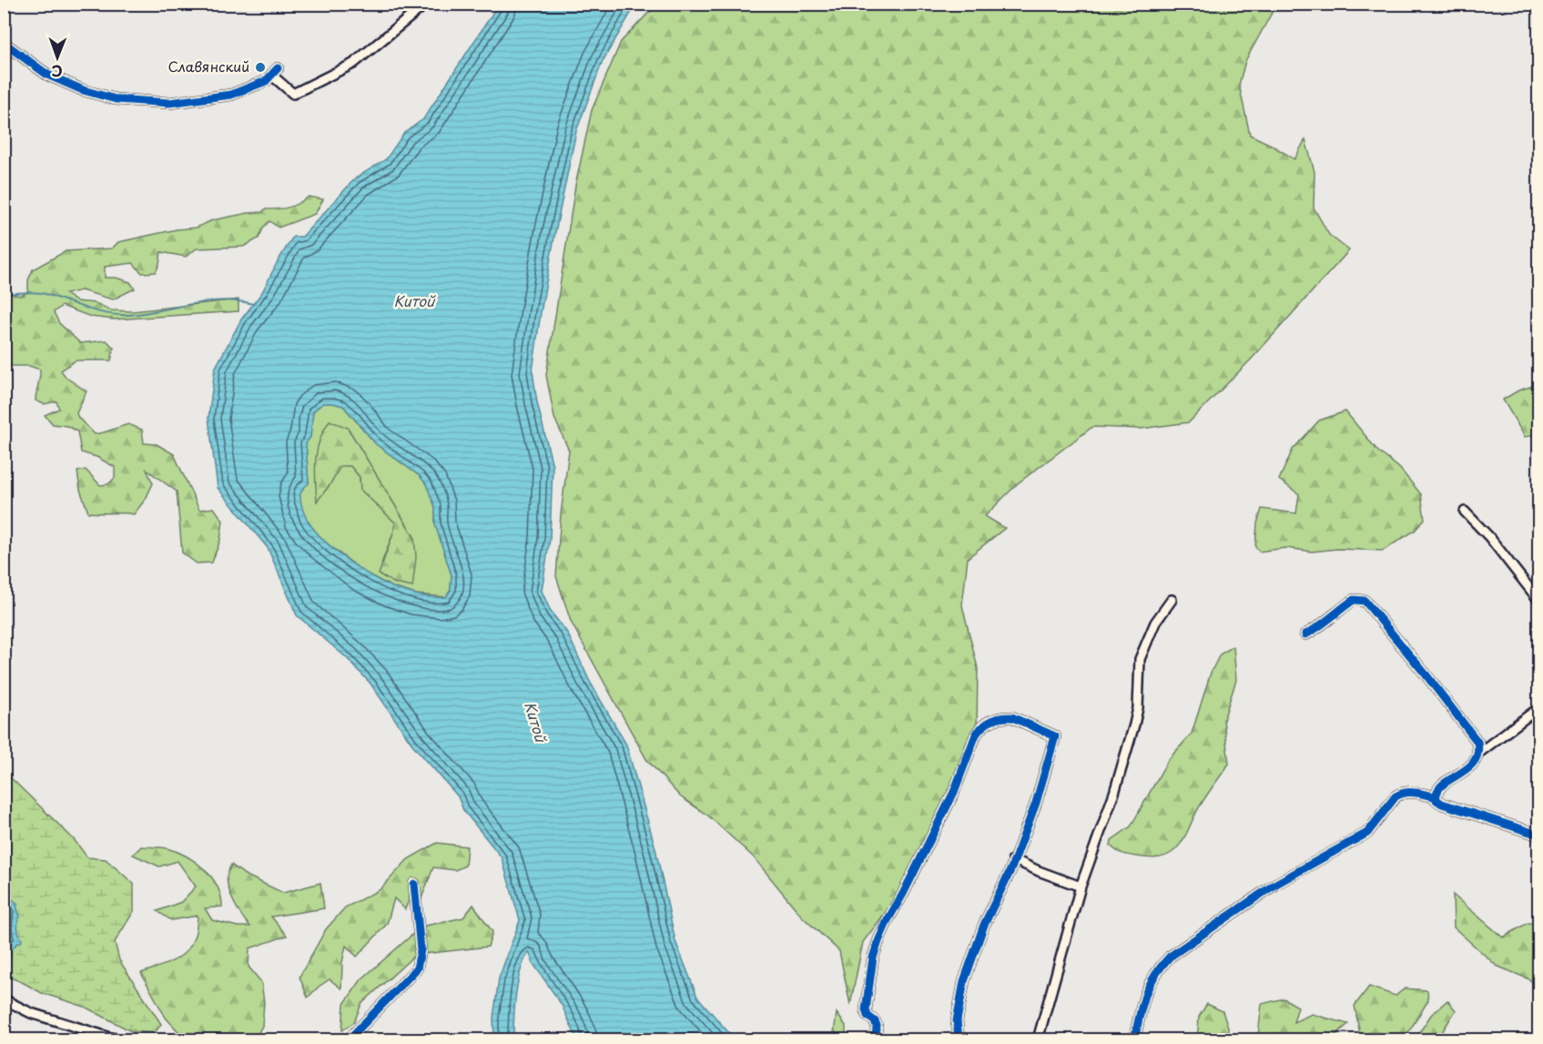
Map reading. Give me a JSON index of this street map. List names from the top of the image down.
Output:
{
  "water": ["Китой"],
  "places": ["Славянский"],
  "north": "bottom"
}
